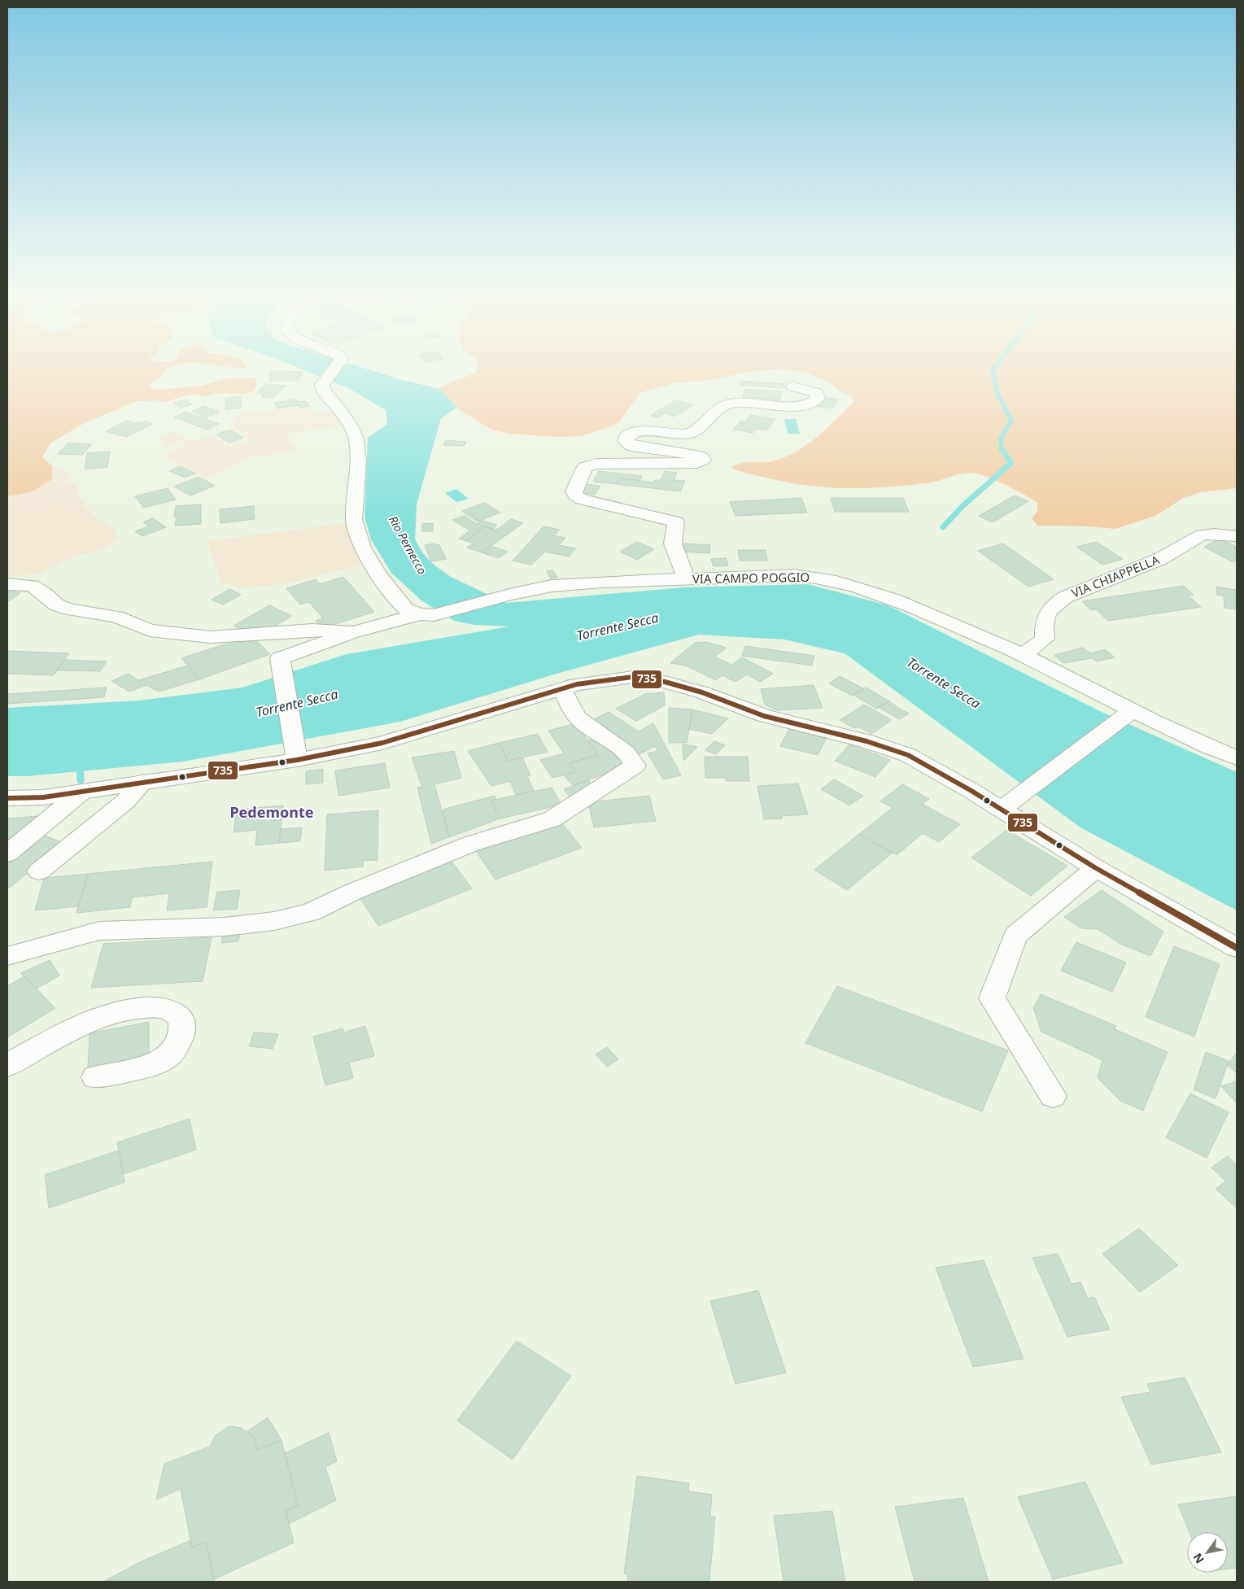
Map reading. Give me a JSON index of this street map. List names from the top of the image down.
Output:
{
  "streets": {
    "street": ["VIA CHIAPPELLA", "VIA CAMPO POGGIO"]
  },
  "crossings": [
    ["VIA CHIAPPELLA", "VIA CAMPO POGGIO"]
  ],
  "districts": ["Pedemonte"],
  "water": ["Rio Pernecco", "Torrente Secca"],
  "lines": ["transit line 735"],
  "north": "bottom left"
}
